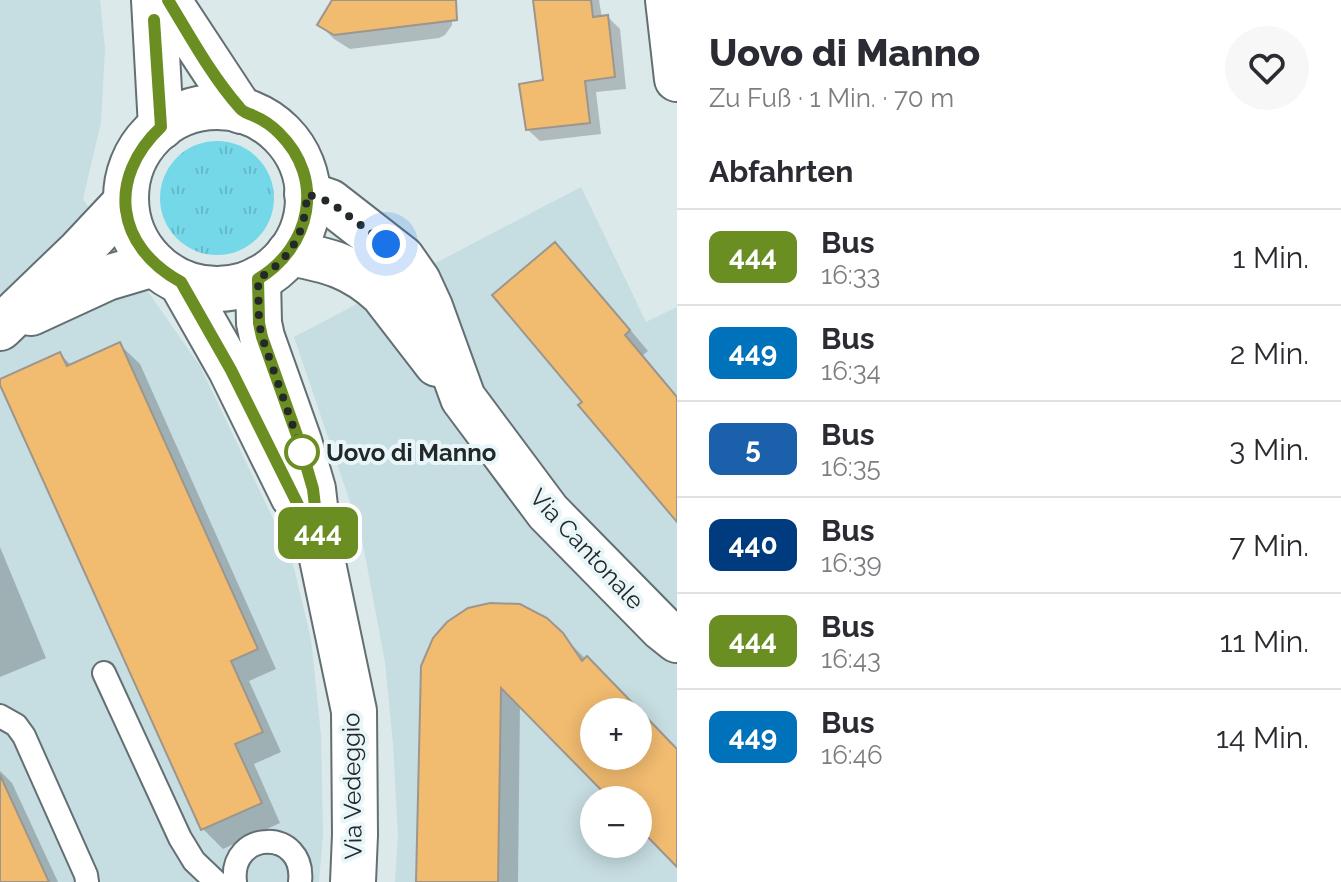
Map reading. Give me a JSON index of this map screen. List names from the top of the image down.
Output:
{
  "streets": {
    "main road": ["Via Cantonale", "Via Vedeggio"]
  },
  "crossings": [
    ["Via Cantonale", "Via Vedeggio"]
  ],
  "places": ["Uovo di Manno"],
  "lines": ["bus line 444"],
  "page": {
    "on_map": "444",
    "heading": [
      ["Uovo di Manno", "Zu Fuß · 1 Min. · 70 m"],
      "Abfahrten"
    ],
    "list": [
      {
        "mark": "444",
        "name": "Bus",
        "note": "16:33",
        "value": "1 Min."
      },
      {
        "mark": "449",
        "name": "Bus",
        "note": "16:34",
        "value": "2 Min."
      },
      {
        "mark": "5",
        "name": "Bus",
        "note": "16:35",
        "value": "3 Min."
      },
      {
        "mark": "440",
        "name": "Bus",
        "note": "16:39",
        "value": "7 Min."
      },
      {
        "mark": "444",
        "name": "Bus",
        "note": "16:43",
        "value": "11 Min."
      },
      {
        "mark": "449",
        "name": "Bus",
        "note": "16:46",
        "value": "14 Min."
      }
    ],
    "map_buttons": ["+", "−"]
  }
}
